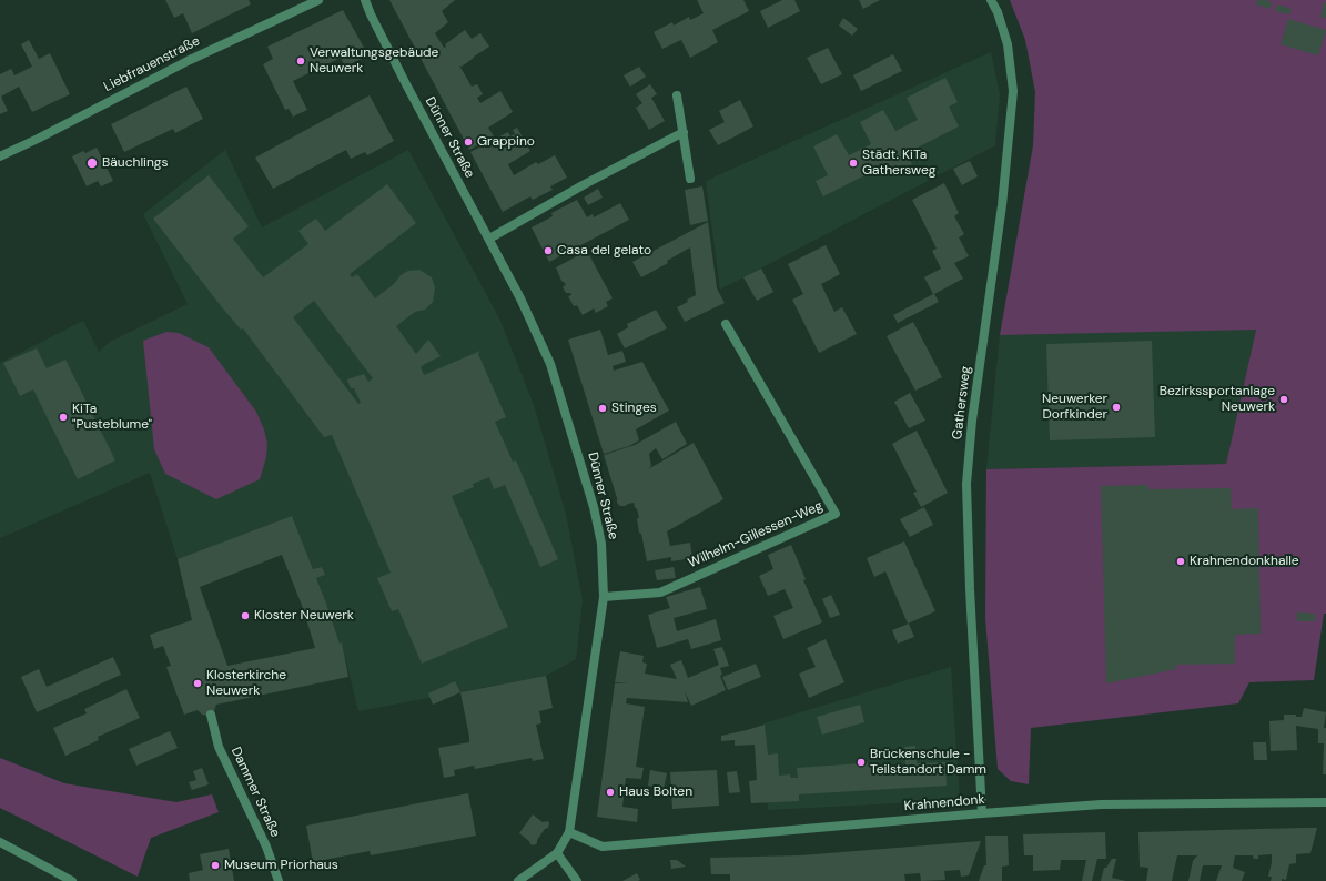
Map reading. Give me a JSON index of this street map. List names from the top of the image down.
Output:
{
  "streets": {
    "street": [
      "Liebfrauenstraße",
      "Dünner Straße",
      "Gathersweg",
      "Wilhelm-Gillessen-Weg",
      "Dammer Straße",
      "Krahnendonk"
    ]
  },
  "crossings": [
    ["Dünner Straße", "Wilhelm-Gillessen-Weg"],
    ["Dünner Straße", "Krahnendonk"],
    ["Gathersweg", "Krahnendonk"]
  ],
  "places": [
    "Verwaltungsgebäude Neuwerk",
    "Grappino",
    "Bäuchlings",
    "Städt. KiTa Gathersweg",
    "Casa del gelato",
    "Bezirkssportanlage Neuwerk",
    "Neuwerker Dorfkinder",
    "Stinges",
    "KiTa \"Pusteblume\"",
    "Krahnendonkhalle",
    "Kloster Neuwerk",
    "Klosterkirche Neuwerk",
    "Brückenschule - Teilstandort Damm",
    "Haus Bolten",
    "Museum Priorhaus"
  ]
}
